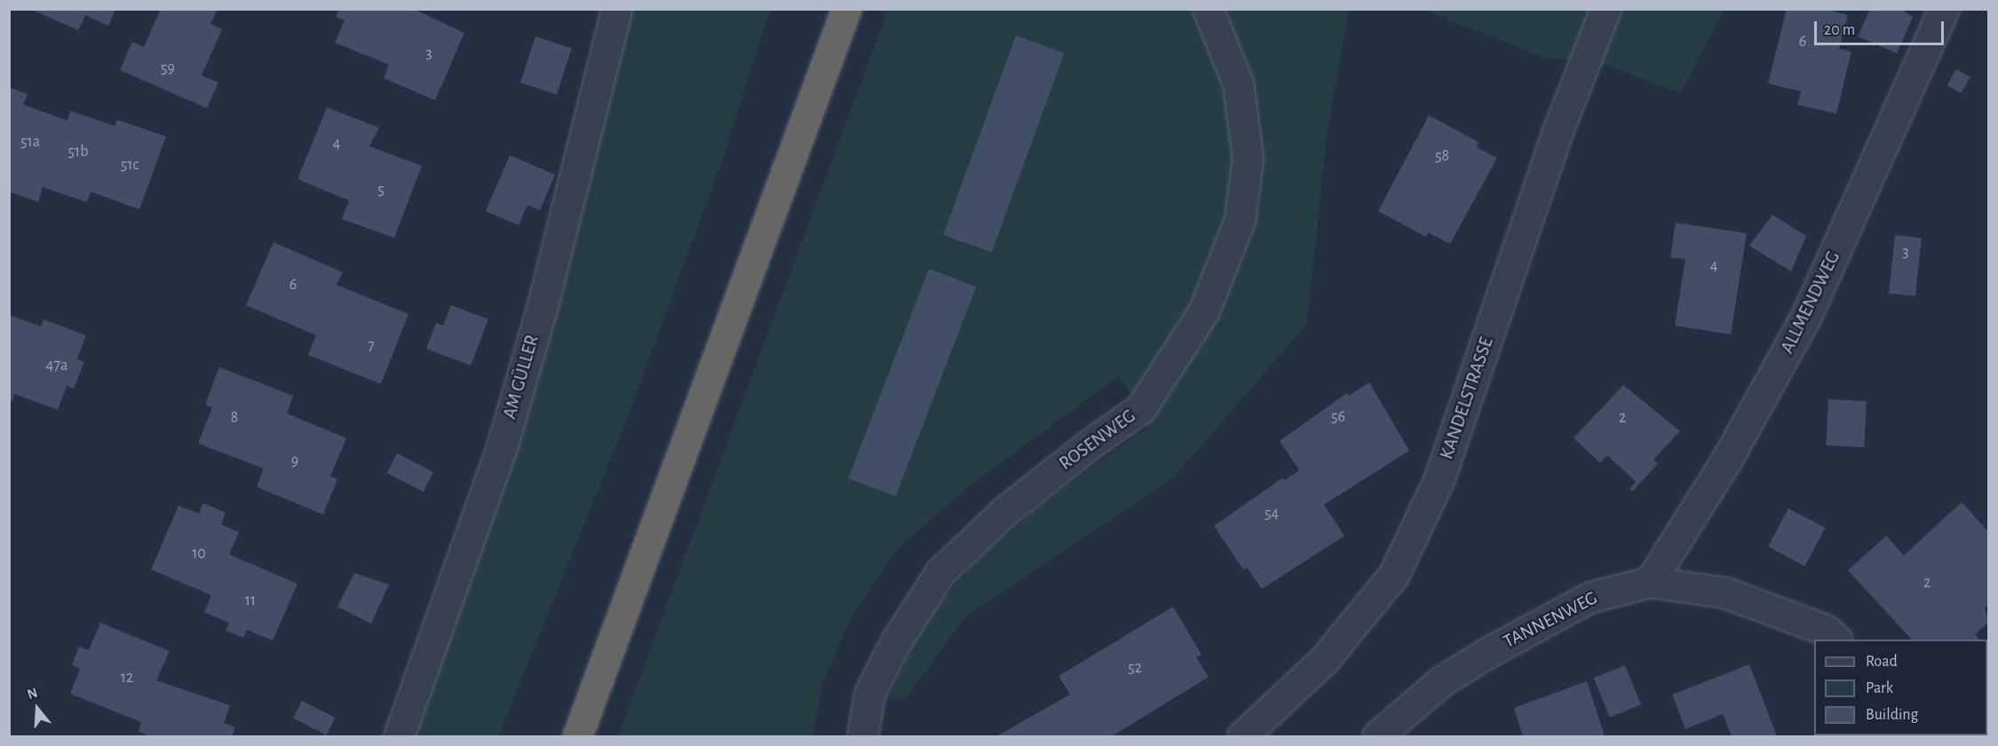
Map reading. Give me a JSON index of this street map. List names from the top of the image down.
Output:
{
  "streets": {
    "street": [
      "ALLMENDWEG",
      "AM GÜLLER",
      "KANDELSTRASSE",
      "ROSENWEG",
      "TANNENWEG"
    ]
  },
  "crossings": [
    ["ALLMENDWEG", "TANNENWEG"]
  ],
  "house_numbers": [
    "6",
    "3",
    "59",
    "51a",
    "4",
    "51b",
    "58",
    "51c",
    "5",
    "3",
    "4",
    "6",
    "7",
    "47a",
    "56",
    "8",
    "2",
    "9",
    "54",
    "10",
    "2",
    "11",
    "52",
    "12"
  ],
  "legend": ["Road", "Park", "Building"],
  "scale_bar": "20 m",
  "north": "top"
}
